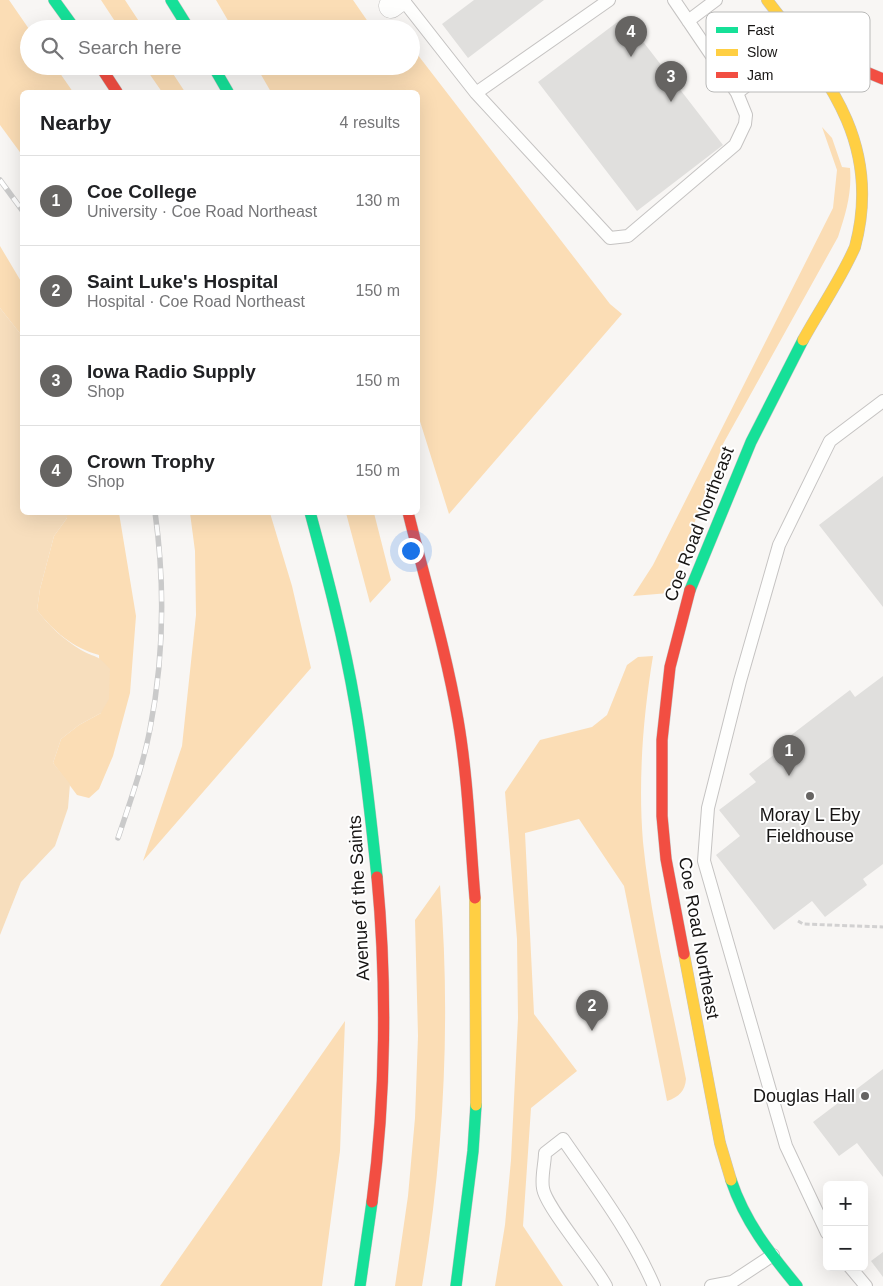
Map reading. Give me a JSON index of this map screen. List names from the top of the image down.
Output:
{
  "streets": {
    "main road": ["Coe Road Northeast", "Avenue of the Saints"]
  },
  "places": ["Moray L Eby Fieldhouse", "Douglas Hall"],
  "legend": ["Fast", "Slow", "Jam"],
  "page": {
    "pins": [
      "4",
      "3",
      "1",
      "2"
    ],
    "search": "Search here",
    "heading": ["Nearby", "4 results"],
    "list": [
      {
        "mark": "1",
        "name": "Coe College",
        "note": "University · Coe Road Northeast",
        "value": "130 m"
      },
      {
        "mark": "2",
        "name": "Saint Luke's Hospital",
        "note": "Hospital · Coe Road Northeast",
        "value": "150 m"
      },
      {
        "mark": "3",
        "name": "Iowa Radio Supply",
        "note": "Shop",
        "value": "150 m"
      },
      {
        "mark": "4",
        "name": "Crown Trophy",
        "note": "Shop",
        "value": "150 m"
      }
    ],
    "map_buttons": ["+", "−"]
  }
}
